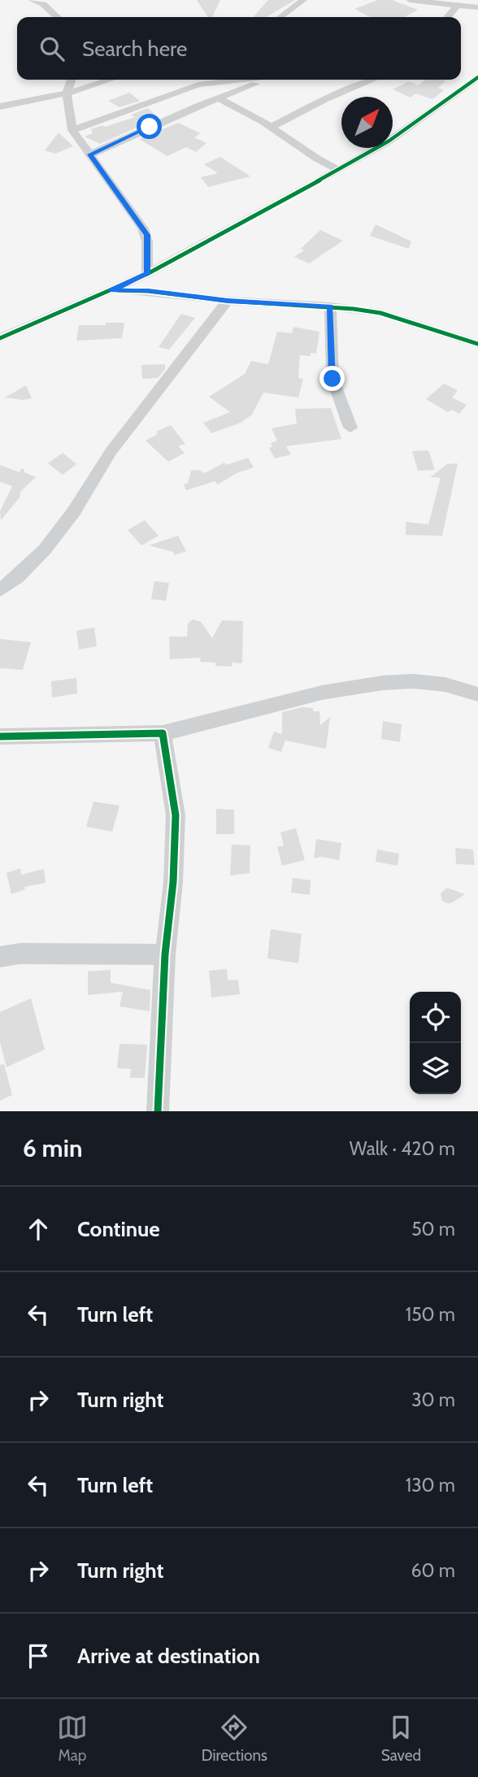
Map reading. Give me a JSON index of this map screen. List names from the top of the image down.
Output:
{
  "north": "top right",
  "page": {
    "search": "Search here",
    "heading": ["6 min", "Walk · 420 m"],
    "list": [
      ["Continue", "50 m"],
      ["Turn left", "150 m"],
      ["Turn right", "30 m"],
      ["Turn left", "130 m"],
      ["Turn right", "60 m"],
      "Arrive at destination"
    ],
    "nav": ["Map", "Directions", "Saved"]
  }
}
